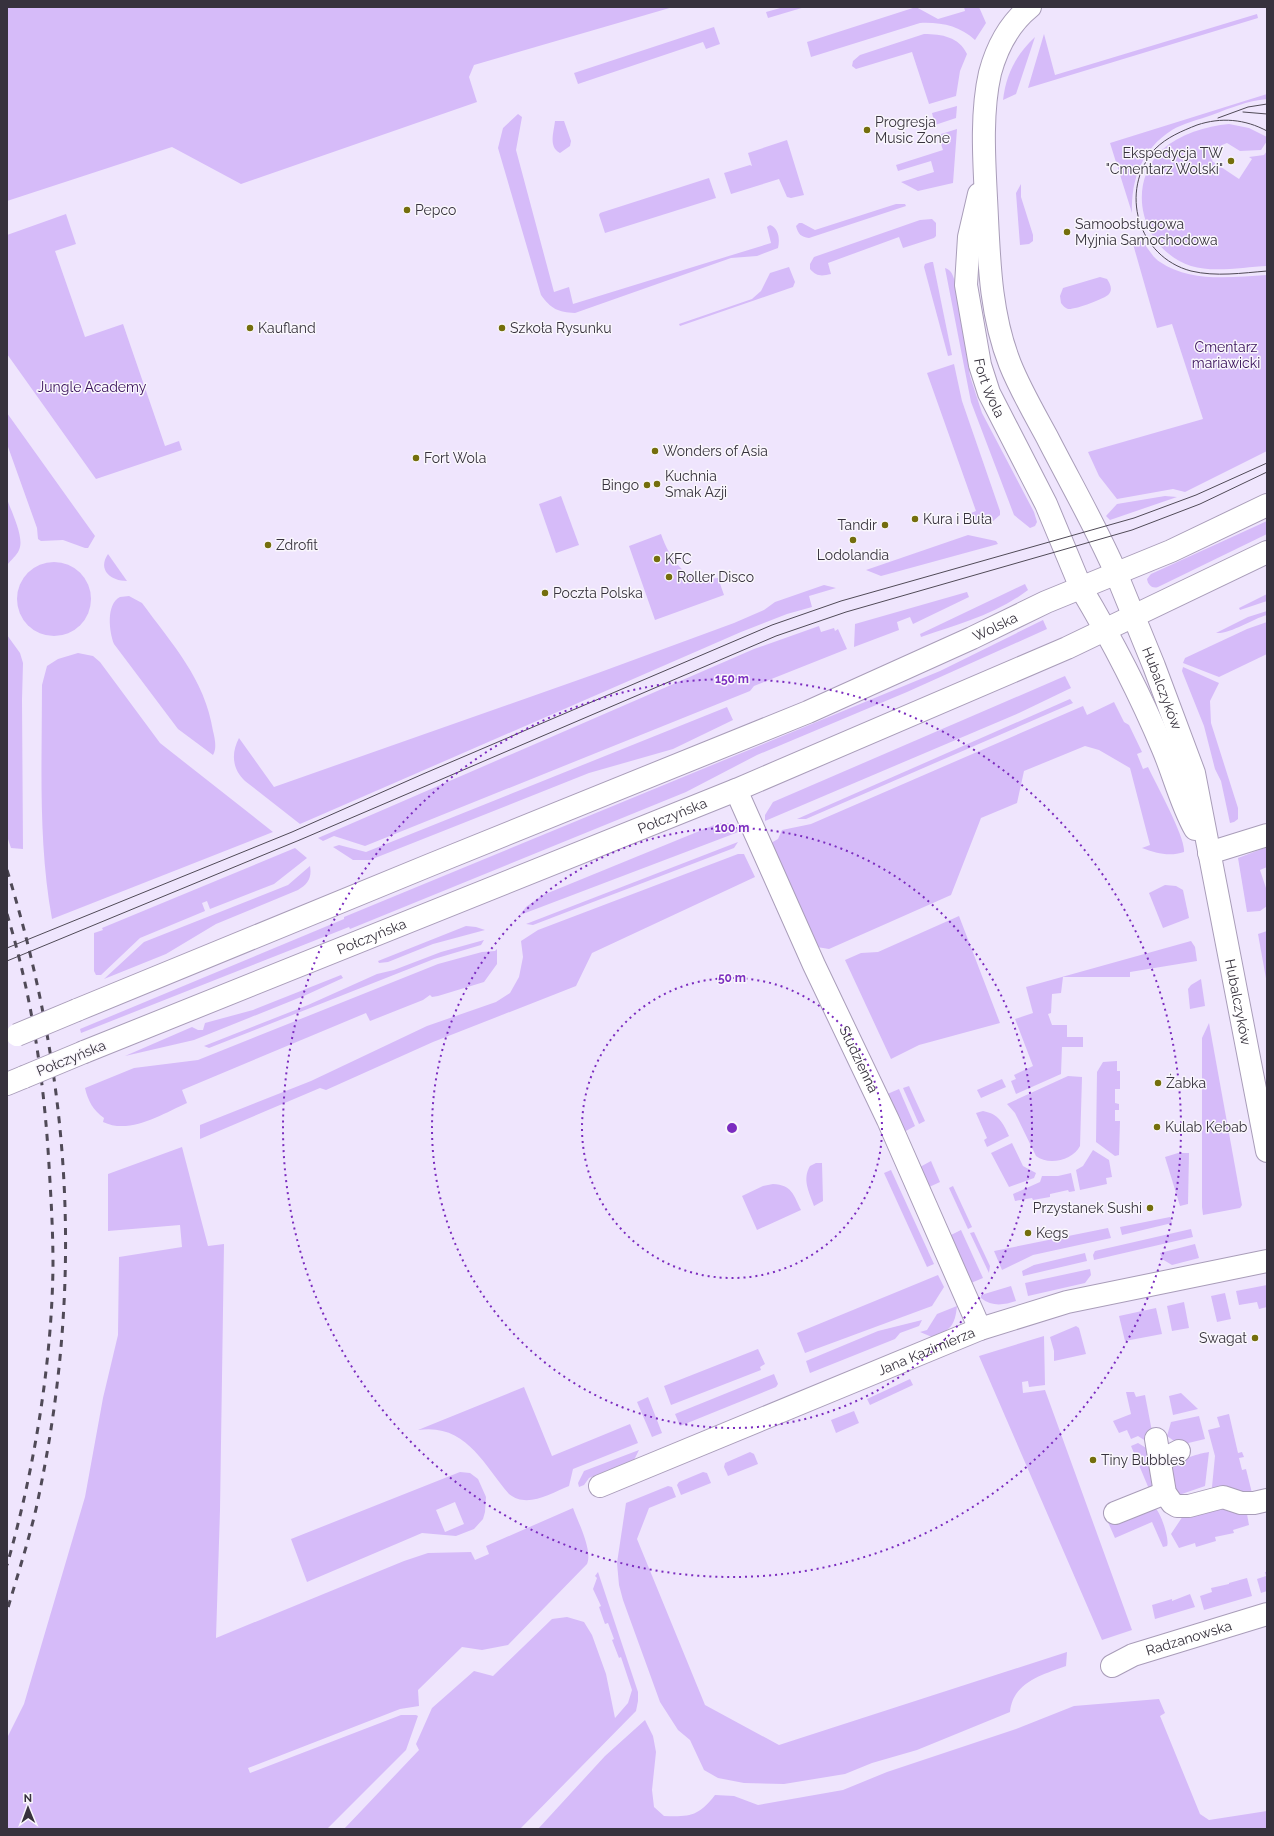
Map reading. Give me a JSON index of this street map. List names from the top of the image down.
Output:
{
  "streets": {
    "street": [
      "Fort Wola",
      "Wolska",
      "Hubalczyków",
      "Połczyńska",
      "Studzienna",
      "Jana Kazimierza",
      "Radzanowska"
    ]
  },
  "crossings": [
    ["Fort Wola", "Wolska"],
    ["Fort Wola", "Hubalczyków"],
    ["Wolska", "Hubalczyków"],
    ["Połczyńska", "Studzienna"],
    ["Studzienna", "Jana Kazimierza"]
  ],
  "parks": ["Cmentarz mariawicki", "Jungle Academy"],
  "places": [
    "Progresja Music Zone",
    "Ekspedycja TW \"Cmentarz Wolski\"",
    "Pepco",
    "Samoobsługowa Myjnia Samochodowa",
    "Kaufland",
    "Szkoła Rysunku",
    "Wonders of Asia",
    "Fort Wola",
    "Kuchnia Smak Azji",
    "Bingo",
    "Kura i Buła",
    "Tandir",
    "Lodolandia",
    "Zdrofit",
    "KFC",
    "Roller Disco",
    "Poczta Polska",
    "Żabka",
    "Kulab Kebab",
    "Przystanek Sushi",
    "Kegs",
    "Swagat",
    "Tiny Bubbles"
  ],
  "north": "top",
  "rings": ["150 m", "100 m", "50 m"]
}
